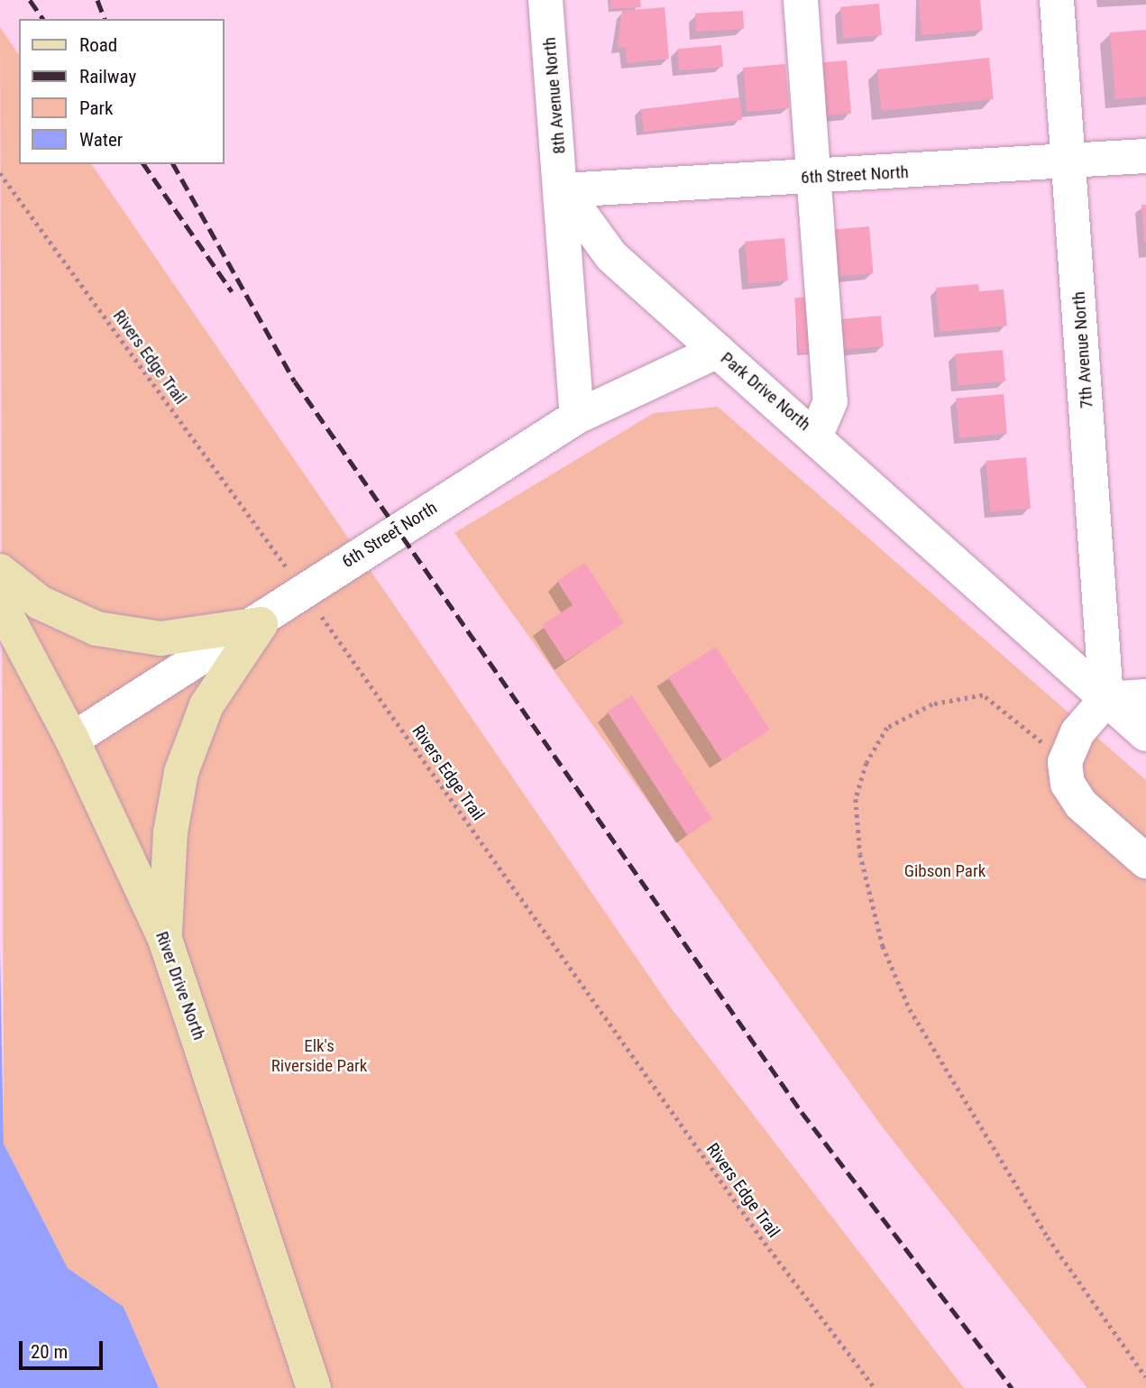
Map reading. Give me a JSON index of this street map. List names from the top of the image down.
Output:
{
  "streets": {
    "main road": ["River Drive North"],
    "street": [
      "8th Avenue North",
      "6th Street North",
      "7th Avenue North",
      "Park Drive North"
    ],
    "path": ["Rivers Edge Trail"]
  },
  "crossings": [
    ["8th Avenue North", "6th Street North"],
    ["8th Avenue North", "Park Drive North"],
    ["6th Street North", "7th Avenue North"],
    ["6th Street North", "Rivers Edge Trail"],
    ["6th Street North", "Park Drive North"],
    ["6th Street North", "River Drive North"],
    ["7th Avenue North", "Park Drive North"]
  ],
  "parks": ["Gibson Park", "Elk's Riverside Park"],
  "legend": [
    "Road",
    "Railway",
    "Park",
    "Water"
  ],
  "scale_bar": "20 m"
}
